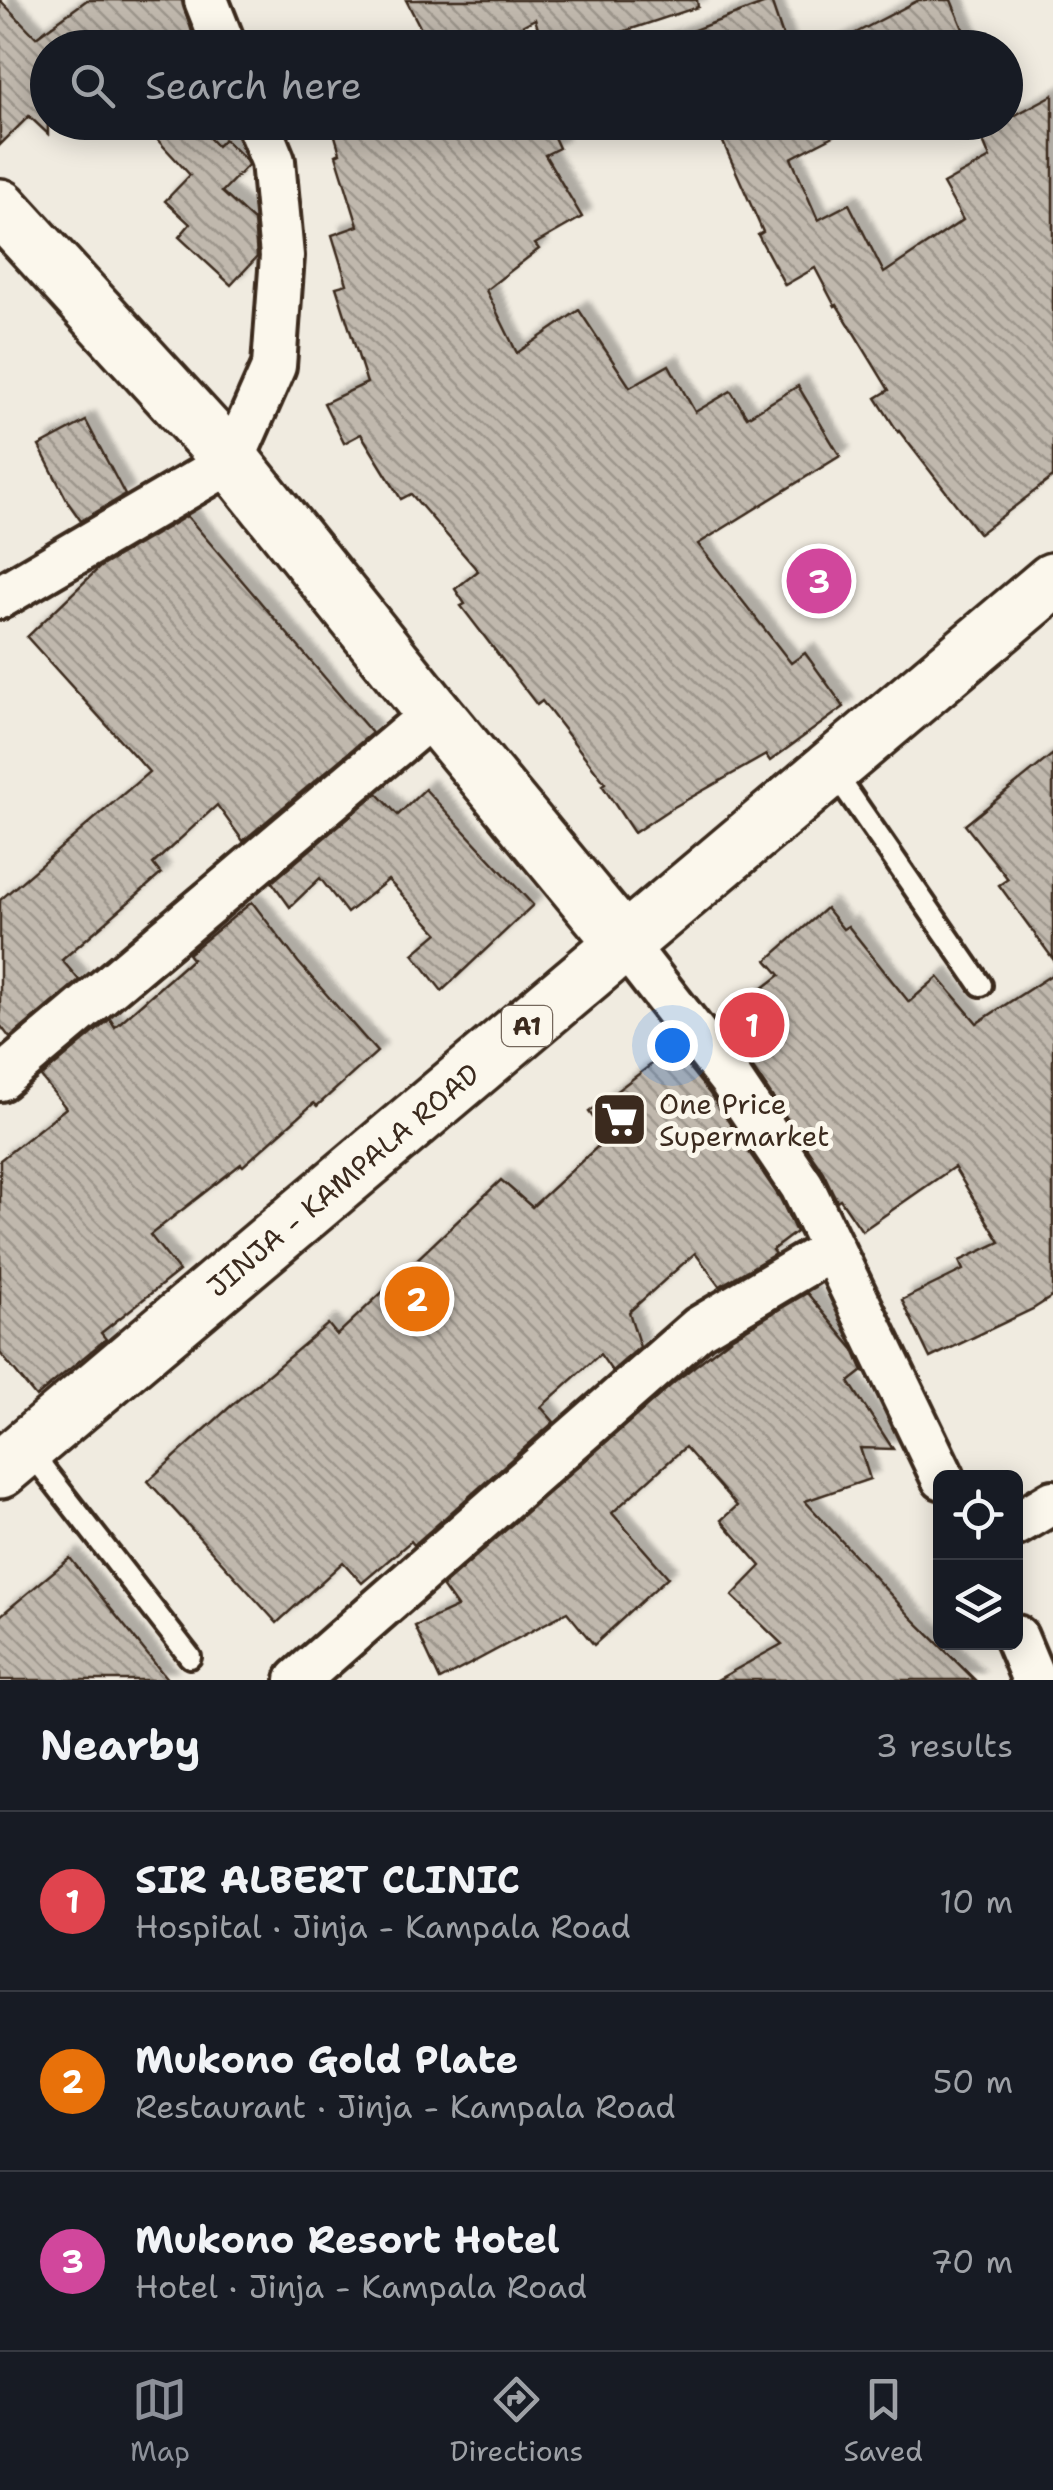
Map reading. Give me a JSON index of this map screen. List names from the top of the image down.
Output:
{
  "streets": {
    "main road": ["A1", "JINJA - KAMPALA ROAD"]
  },
  "places": {
    "supermarket": ["One Price Supermarket"]
  },
  "page": {
    "search": "Search here",
    "pins": ["3", "1", "2"],
    "heading": ["Nearby", "3 results"],
    "list": [
      {
        "mark": "1",
        "name": "SIR ALBERT CLINIC",
        "note": "Hospital · Jinja - Kampala Road",
        "value": "10 m"
      },
      {
        "mark": "2",
        "name": "Mukono Gold Plate",
        "note": "Restaurant · Jinja - Kampala Road",
        "value": "50 m"
      },
      {
        "mark": "3",
        "name": "Mukono Resort Hotel",
        "note": "Hotel · Jinja - Kampala Road",
        "value": "70 m"
      }
    ],
    "nav": ["Map", "Directions", "Saved"]
  }
}
